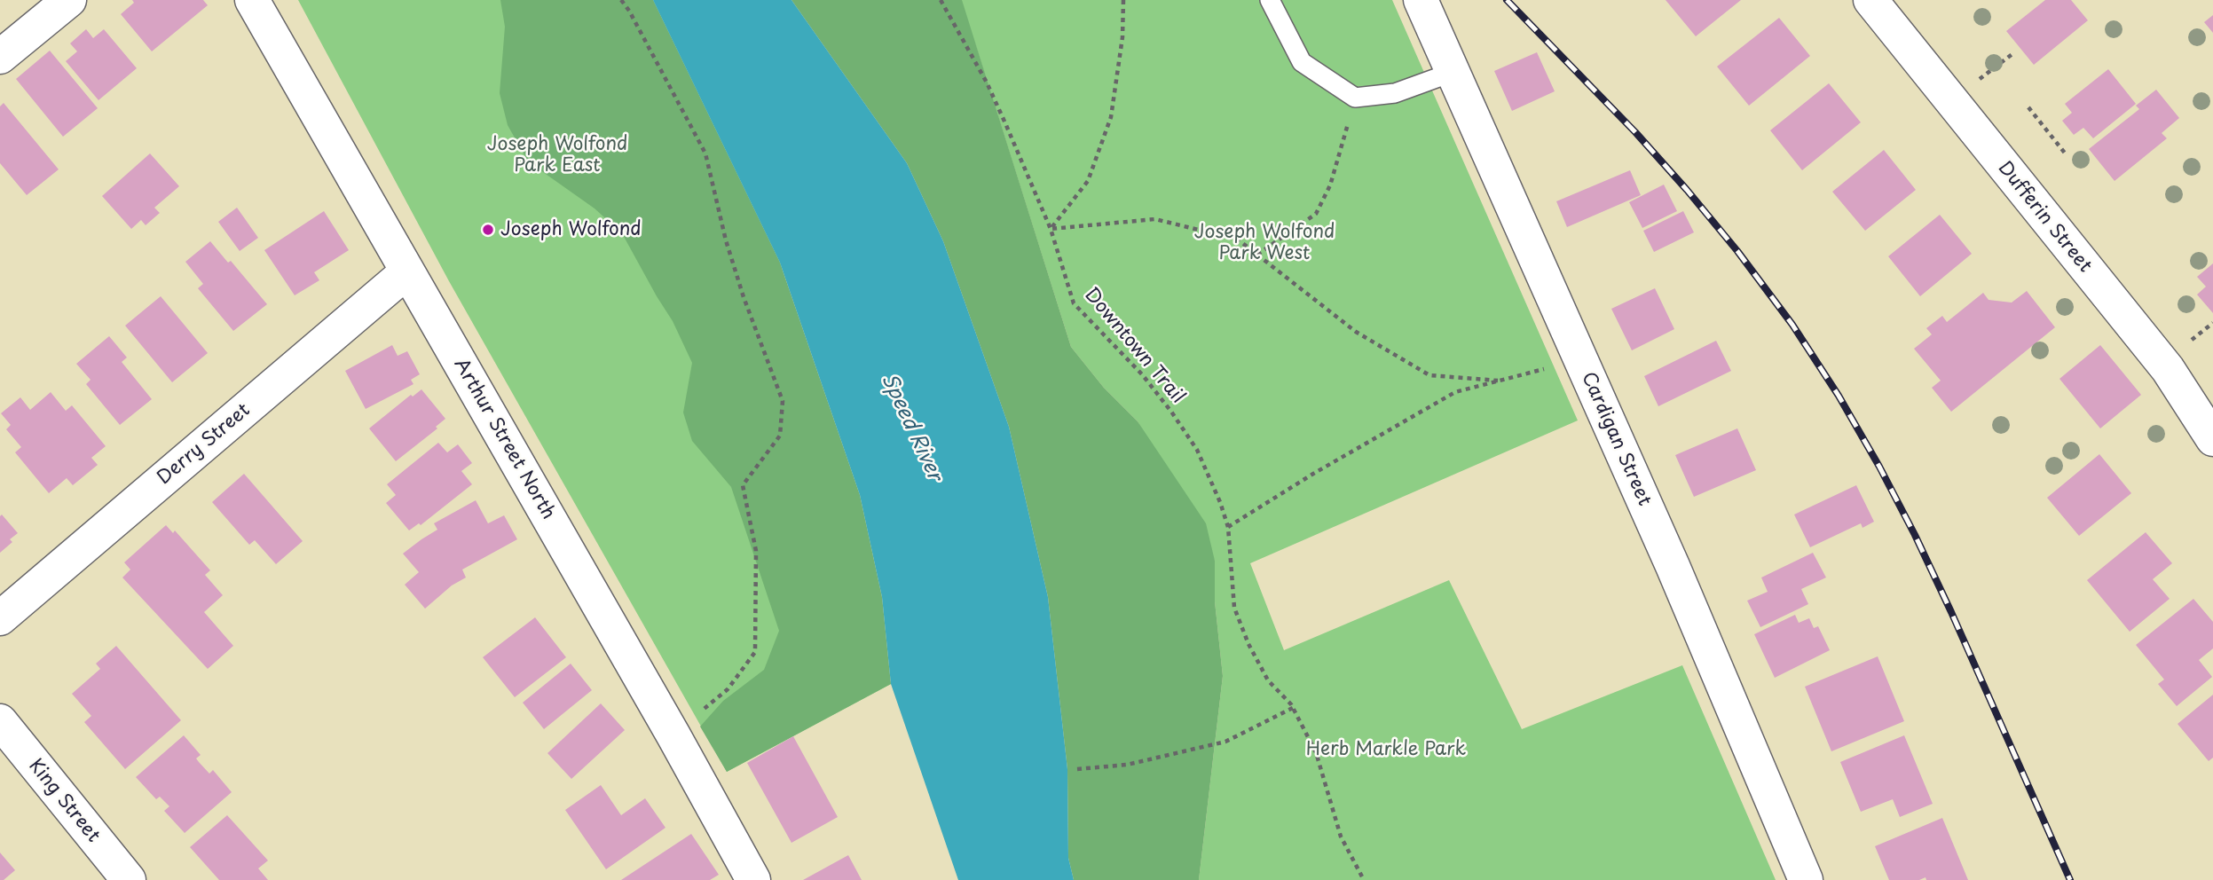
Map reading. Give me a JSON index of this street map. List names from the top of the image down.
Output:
{
  "streets": {
    "street": [
      "Dufferin Street",
      "Arthur Street North",
      "Cardigan Street",
      "Derry Street",
      "King Street"
    ],
    "path": ["Downtown Trail"]
  },
  "crossings": [
    ["Arthur Street North", "Derry Street"]
  ],
  "water": ["Speed River"],
  "parks": ["Joseph Wolfond Park East", "Joseph Wolfond Park West", "Herb Markle Park"],
  "places": ["Joseph Wolfond"]
}
